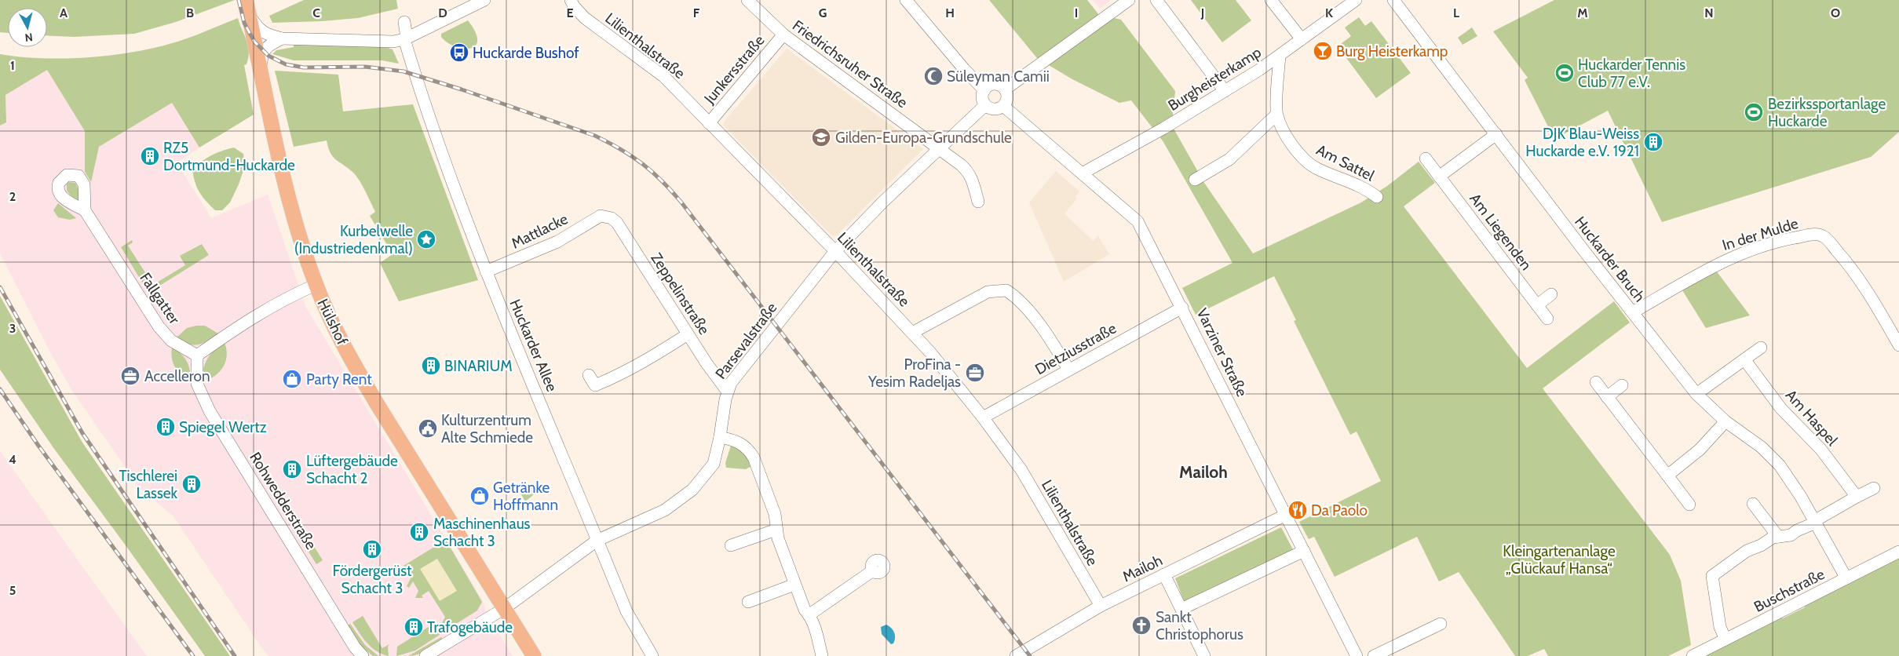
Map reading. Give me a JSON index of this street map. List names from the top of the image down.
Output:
{
  "streets": {
    "main road": ["Hülshof"],
    "street": [
      "Lilienthalstraße",
      "Friedrichsruher Straße",
      "Junkersstraße",
      "Burgheisterkamp",
      "Am Sattel",
      "Mattlacke",
      "Am Liegenden",
      "In der Mulde",
      "Huckarder Bruch",
      "Zeppelinstraße",
      "Fallgatter",
      "Parsevalstraße",
      "Huckarder Allee",
      "Dietziusstraße",
      "Varziner Straße",
      "Am Haspel",
      "Rohwedderstraße",
      "Mailoh",
      "Buschstraße"
    ]
  },
  "crossings": [
    ["Lilienthalstraße", "Junkersstraße"],
    ["Lilienthalstraße", "Parsevalstraße"],
    ["Lilienthalstraße", "Dietziusstraße"],
    ["Lilienthalstraße", "Mailoh"],
    ["Friedrichsruher Straße", "Junkersstraße"],
    ["Friedrichsruher Straße", "Parsevalstraße"],
    ["Burgheisterkamp", "Varziner Straße"],
    ["Mattlacke", "Zeppelinstraße"],
    ["Mattlacke", "Huckarder Allee"],
    ["In der Mulde", "Huckarder Bruch"],
    ["Huckarder Bruch", "Buschstraße"],
    ["Zeppelinstraße", "Parsevalstraße"],
    ["Fallgatter", "Rohwedderstraße"],
    ["Hülshof", "Parsevalstraße"],
    ["Parsevalstraße", "Huckarder Allee"],
    ["Parsevalstraße", "Varziner Straße"],
    ["Dietziusstraße", "Varziner Straße"],
    ["Varziner Straße", "Mailoh"]
  ],
  "districts": ["Mailoh"],
  "parks": ["Kleingartenanlage „Glückauf Hansa“"],
  "places": {
    "bar": ["Burg Heisterkamp"],
    "bus stop": ["Huckarde Bushof"],
    "sports": ["Huckarder Tennis Club 77 e.V.", "Bezirkssportanlage Huckarde"],
    "mosque": ["Süleyman Camii"],
    "school or university": ["Gilden-Europa-Grundschule"],
    "building": [
      "DJK Blau-Weiss Huckarde e.V. 1921",
      "RZ5 Dortmund-Huckarde",
      "BINARIUM",
      "Spiegel Wertz",
      "Lüftergebäude Schacht 2",
      "Tischlerei Lassek",
      "Maschinenhaus Schacht 3",
      "Fördergerüst Schacht 3",
      "Trafogebäude"
    ],
    "place": ["Kurbelwelle (Industriedenkmal)"],
    "office": ["ProFina - Yesim Radeljas", "Accelleron"],
    "shop": ["Party Rent", "Getränke Hoffmann"],
    "public building": ["Kulturzentrum Alte Schmiede"],
    "restaurant": ["Da Paolo"],
    "church": ["Sankt Christophorus"]
  },
  "north": "bottom",
  "grid": {
    "columns": [
      "A",
      "B",
      "C",
      "D",
      "E",
      "F",
      "G",
      "H",
      "I",
      "J",
      "K",
      "L",
      "M",
      "N",
      "O"
    ],
    "rows": [
      "1",
      "2",
      "3",
      "4",
      "5"
    ]
  }
}
